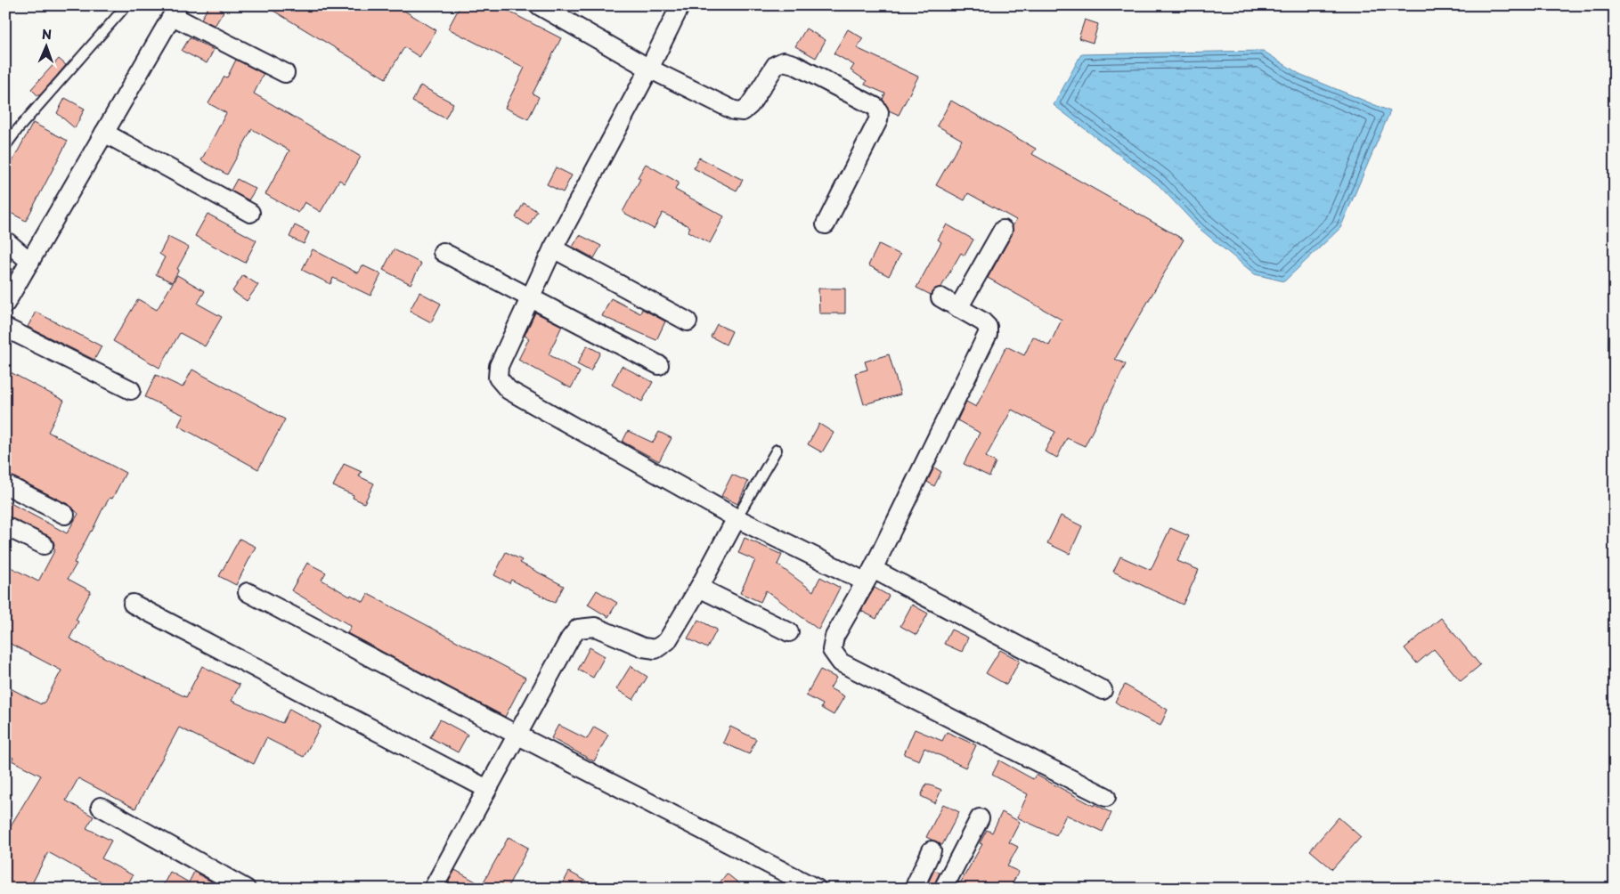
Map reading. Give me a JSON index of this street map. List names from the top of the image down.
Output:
{
  "north": "top"
}
